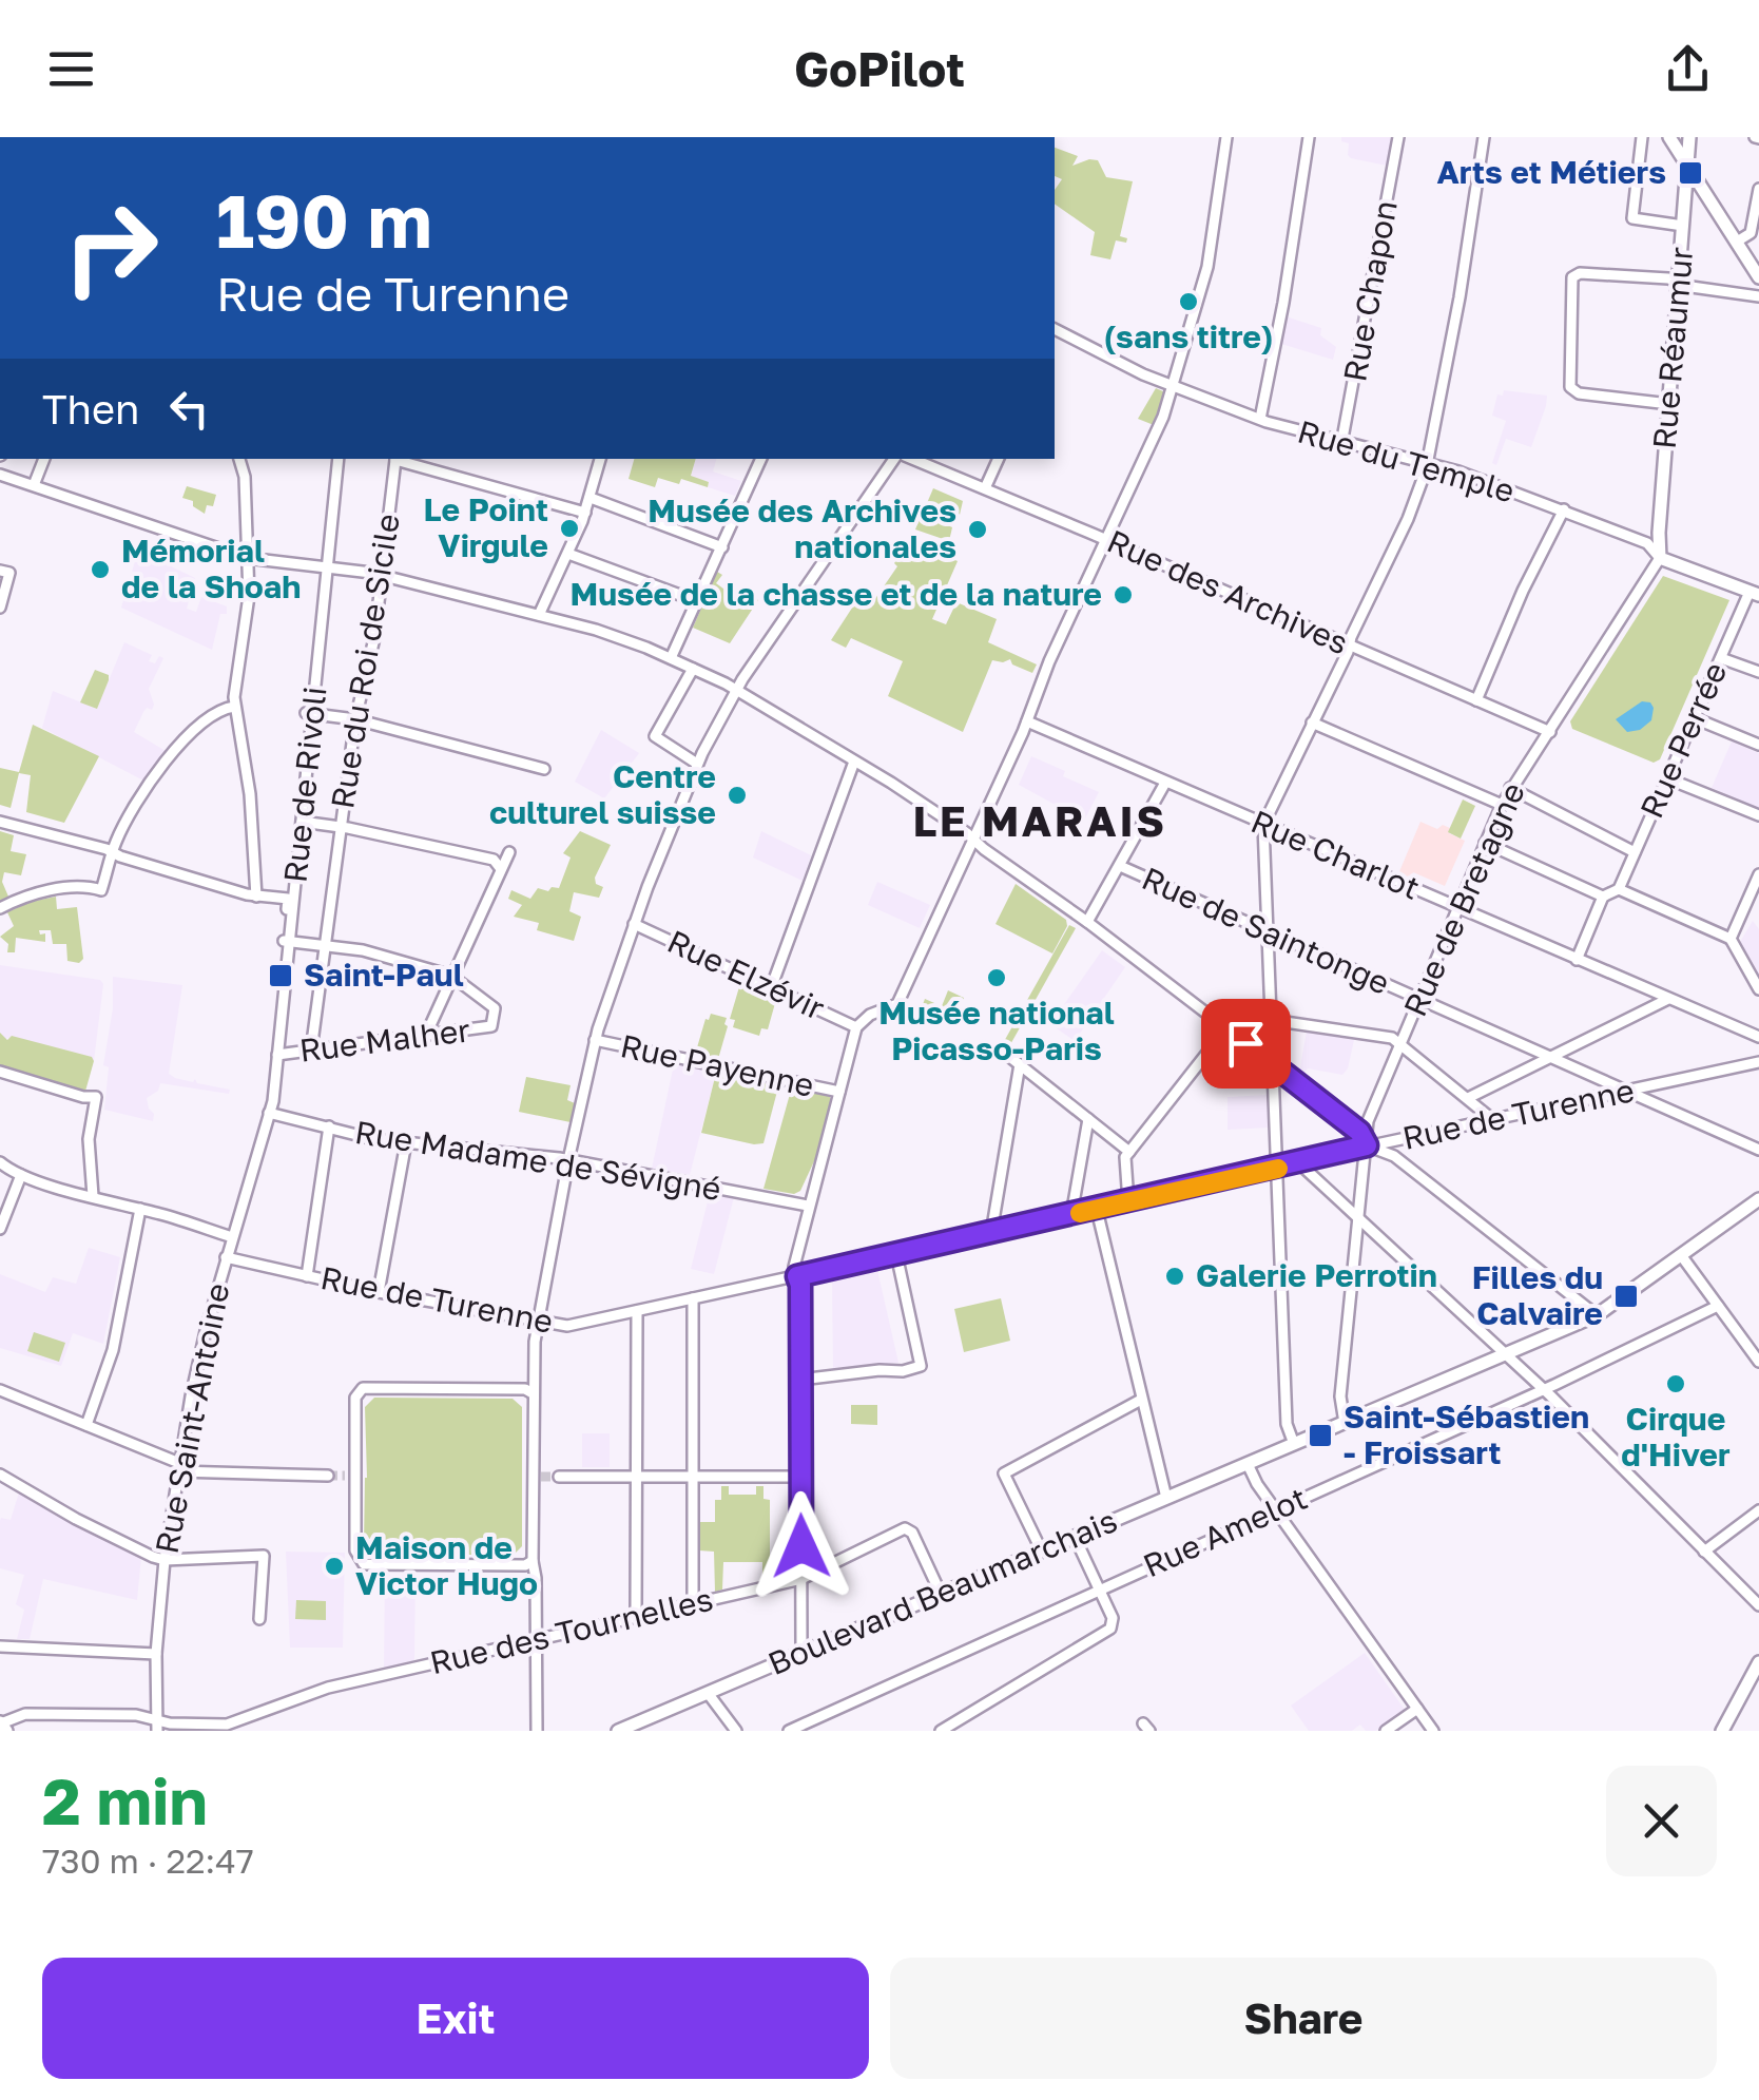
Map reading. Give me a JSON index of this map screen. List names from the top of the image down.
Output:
{
  "streets": {
    "main road": ["Rue Réaumur", "Rue du Temple", "Boulevard Beaumarchais"],
    "street": [
      "Rue Chapon",
      "Rue des Archives",
      "Rue du Roi de Sicile",
      "Rue Perrée",
      "Rue de Rivoli",
      "Rue Charlot",
      "Rue de Bretagne",
      "Rue de Saintonge",
      "Rue Elzévir",
      "Rue Malher",
      "Rue Payenne",
      "Rue de Turenne",
      "Rue Madame de Sévigné",
      "Rue Saint-Antoine",
      "Rue Amelot",
      "Rue des Tournelles"
    ]
  },
  "crossings": [
    ["Rue Chapon", "Rue du Temple"],
    ["Rue Réaumur", "Rue du Temple"],
    ["Rue Réaumur", "Rue de Bretagne"],
    ["Rue du Temple", "Rue Perrée"],
    ["Rue du Temple", "Rue de Bretagne"],
    ["Rue des Archives", "Rue de Bretagne"],
    ["Rue du Roi de Sicile", "Rue Malher"],
    ["Rue de Rivoli", "Rue Malher"],
    ["Rue de Rivoli", "Rue Madame de Sévigné"],
    ["Rue de Rivoli", "Rue Saint-Antoine"],
    ["Rue Charlot", "Rue de Bretagne"],
    ["Rue de Bretagne", "Rue de Saintonge"],
    ["Rue de Bretagne", "Rue de Turenne"],
    ["Rue de Bretagne", "Boulevard Beaumarchais"],
    ["Rue de Saintonge", "Rue de Turenne"],
    ["Rue de Turenne", "Rue Saint-Antoine"],
    ["Rue Madame de Sévigné", "Rue Saint-Antoine"],
    ["Rue Saint-Antoine", "Rue des Tournelles"],
    ["Boulevard Beaumarchais", "Rue des Tournelles"]
  ],
  "districts": ["LE MARAIS"],
  "places": {
    "transit": [
      "Arts et Métiers",
      "Saint-Paul",
      "Filles du Calvaire",
      "Saint-Sébastien - Froissart"
    ],
    "other": [
      "(sans titre)",
      "Le Point Virgule",
      "Musée des Archives nationales",
      "Mémorial de la Shoah",
      "Musée de la chasse et de la nature",
      "Centre culturel suisse",
      "Musée national Picasso-Paris",
      "Galerie Perrotin",
      "Cirque d'Hiver",
      "Maison de Victor Hugo"
    ]
  },
  "page": {
    "header": "GoPilot",
    "turn": ["190 m", "Rue de Turenne"],
    "then": "Then",
    "heading": ["2 min", "730 m · 22:47"],
    "buttons": ["Exit", "Share"]
  }
}
